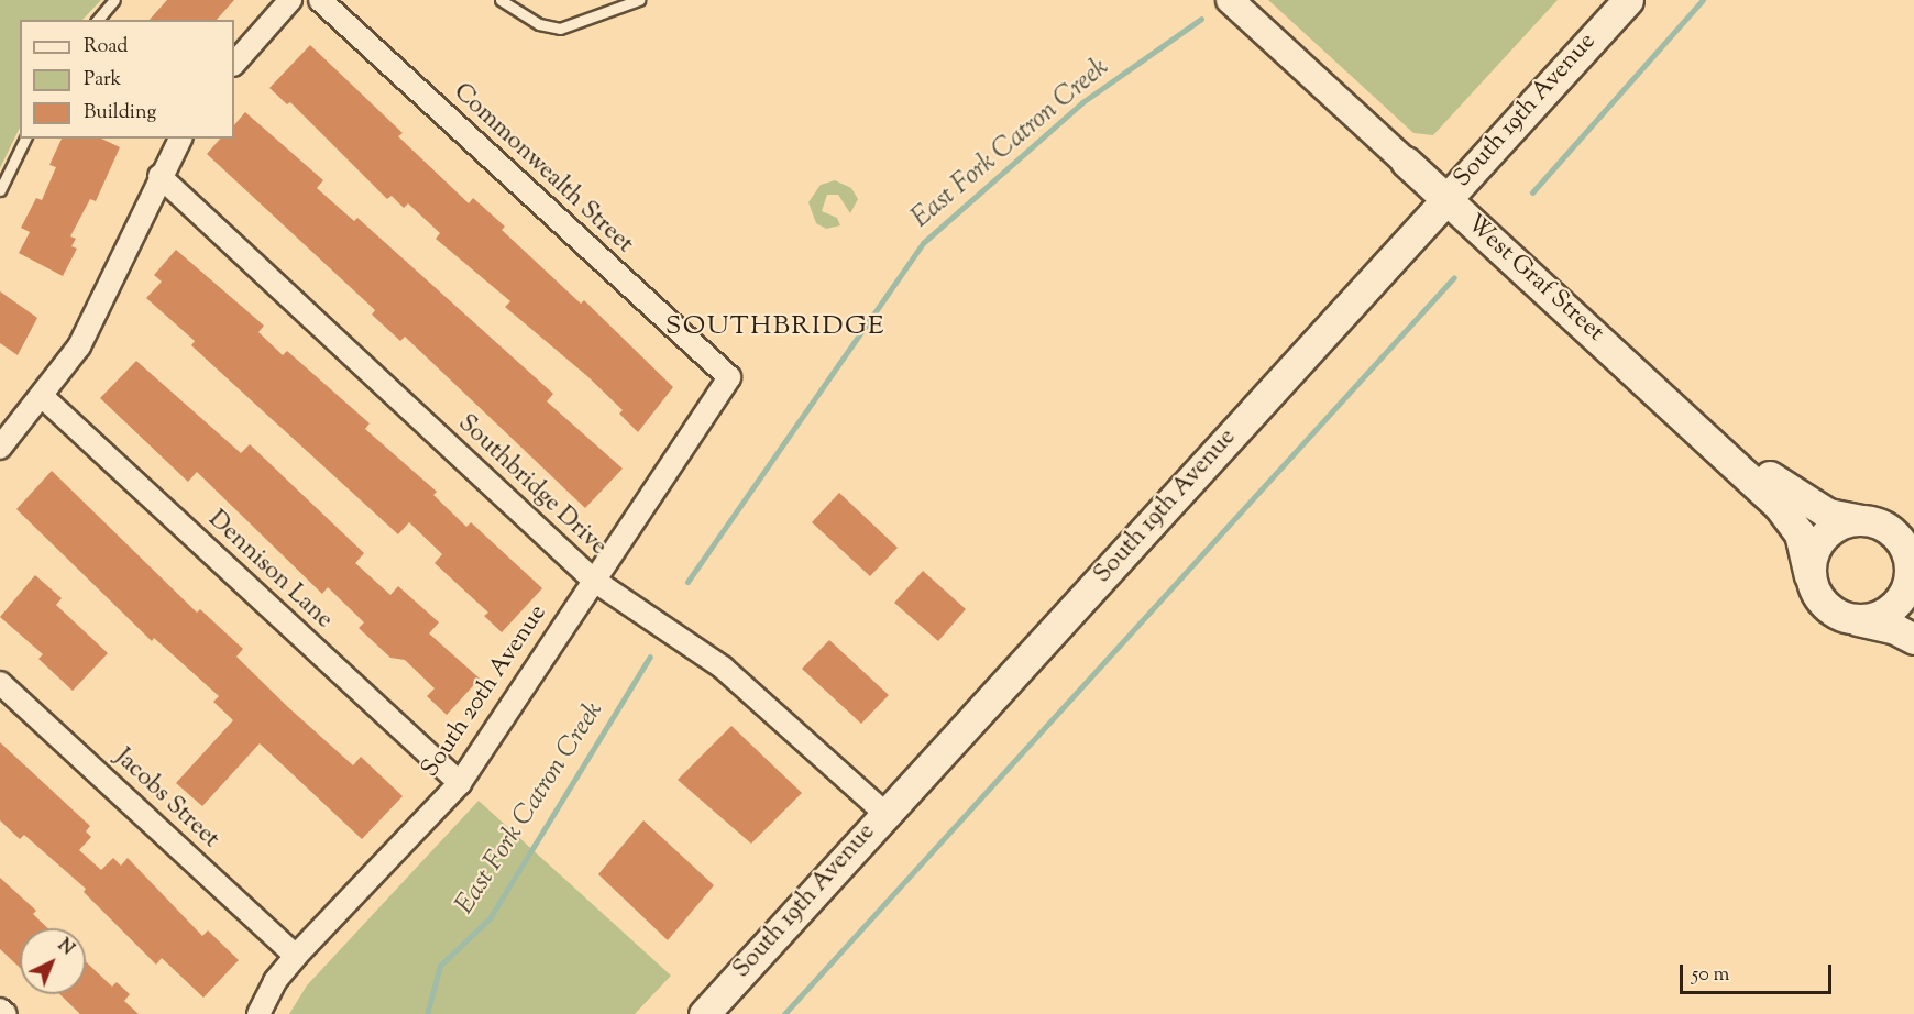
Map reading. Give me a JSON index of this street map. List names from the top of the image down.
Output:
{
  "streets": {
    "main road": ["South 19th Avenue", "West Graf Street"],
    "street": [
      "Commonwealth Street",
      "Southbridge Drive",
      "Dennison Lane",
      "South 20th Avenue",
      "Jacobs Street"
    ]
  },
  "crossings": [
    ["South 19th Avenue", "West Graf Street"],
    ["South 19th Avenue", "Southbridge Drive"],
    ["Commonwealth Street", "South 20th Avenue"],
    ["Southbridge Drive", "South 20th Avenue"],
    ["Dennison Lane", "South 20th Avenue"],
    ["South 20th Avenue", "Jacobs Street"]
  ],
  "districts": ["SOUTHBRIDGE"],
  "water": ["East Fork Catron Creek"],
  "legend": ["Road", "Park", "Building"],
  "scale_bar": "50 m",
  "north": "top right"
}
